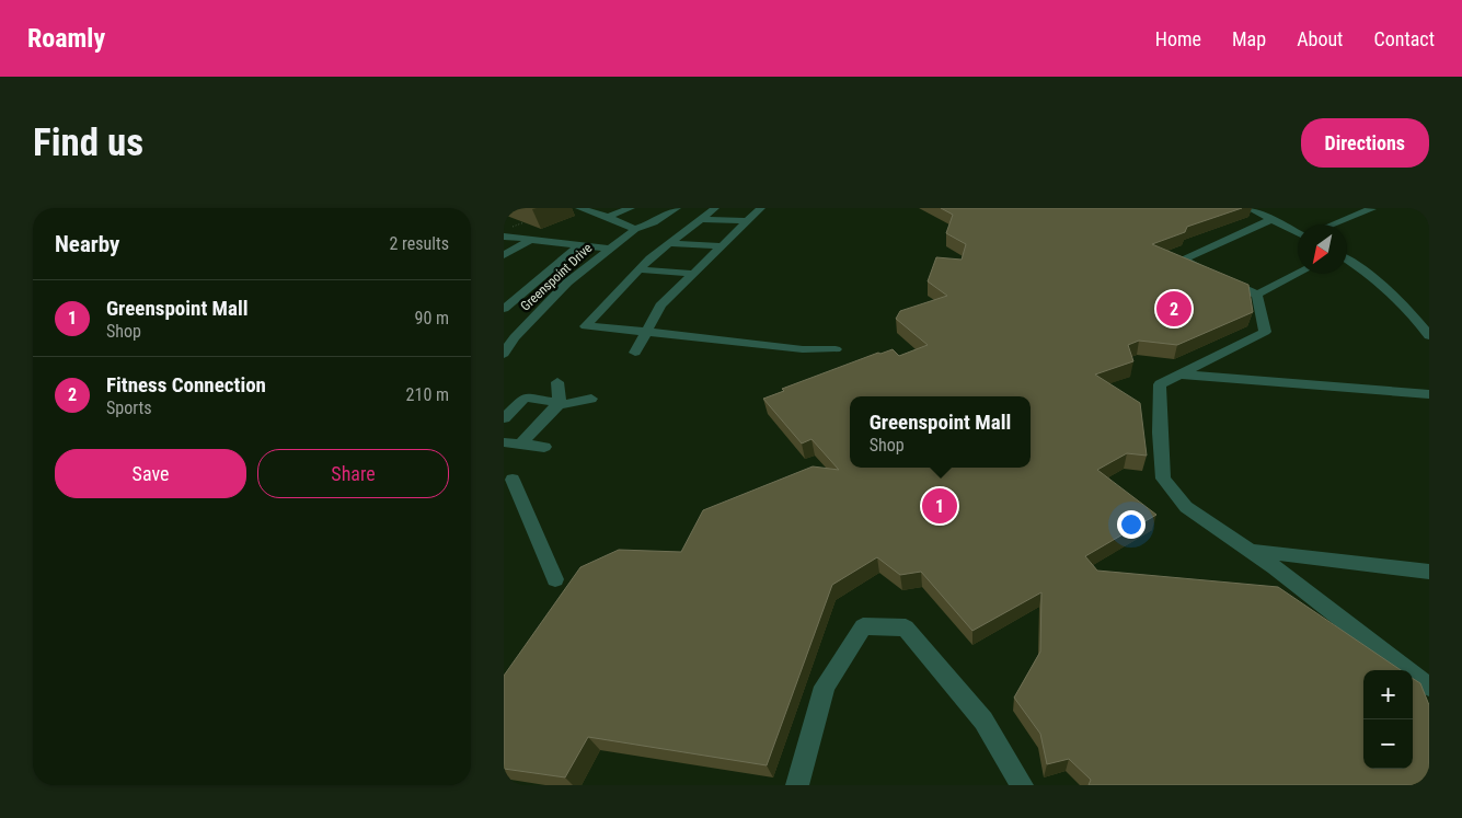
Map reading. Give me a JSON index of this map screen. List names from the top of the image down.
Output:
{
  "streets": {
    "street": ["Greenspoint Drive"]
  },
  "north": "bottom left",
  "page": {
    "header": "Roamly",
    "nav": [
      "Home",
      "Map",
      "About",
      "Contact"
    ],
    "buttons": [
      "Directions",
      ["Save", "Share"]
    ],
    "title": "Find us",
    "heading": ["Nearby", "2 results"],
    "list": [
      {
        "mark": "1",
        "name": "Greenspoint Mall",
        "note": "Shop",
        "value": "90 m"
      },
      {
        "mark": "2",
        "name": "Fitness Connection",
        "note": "Sports",
        "value": "210 m"
      }
    ],
    "pins": ["2", "1"],
    "popup": ["Greenspoint Mall", "Shop"],
    "map_buttons": ["+", "−"]
  }
}
